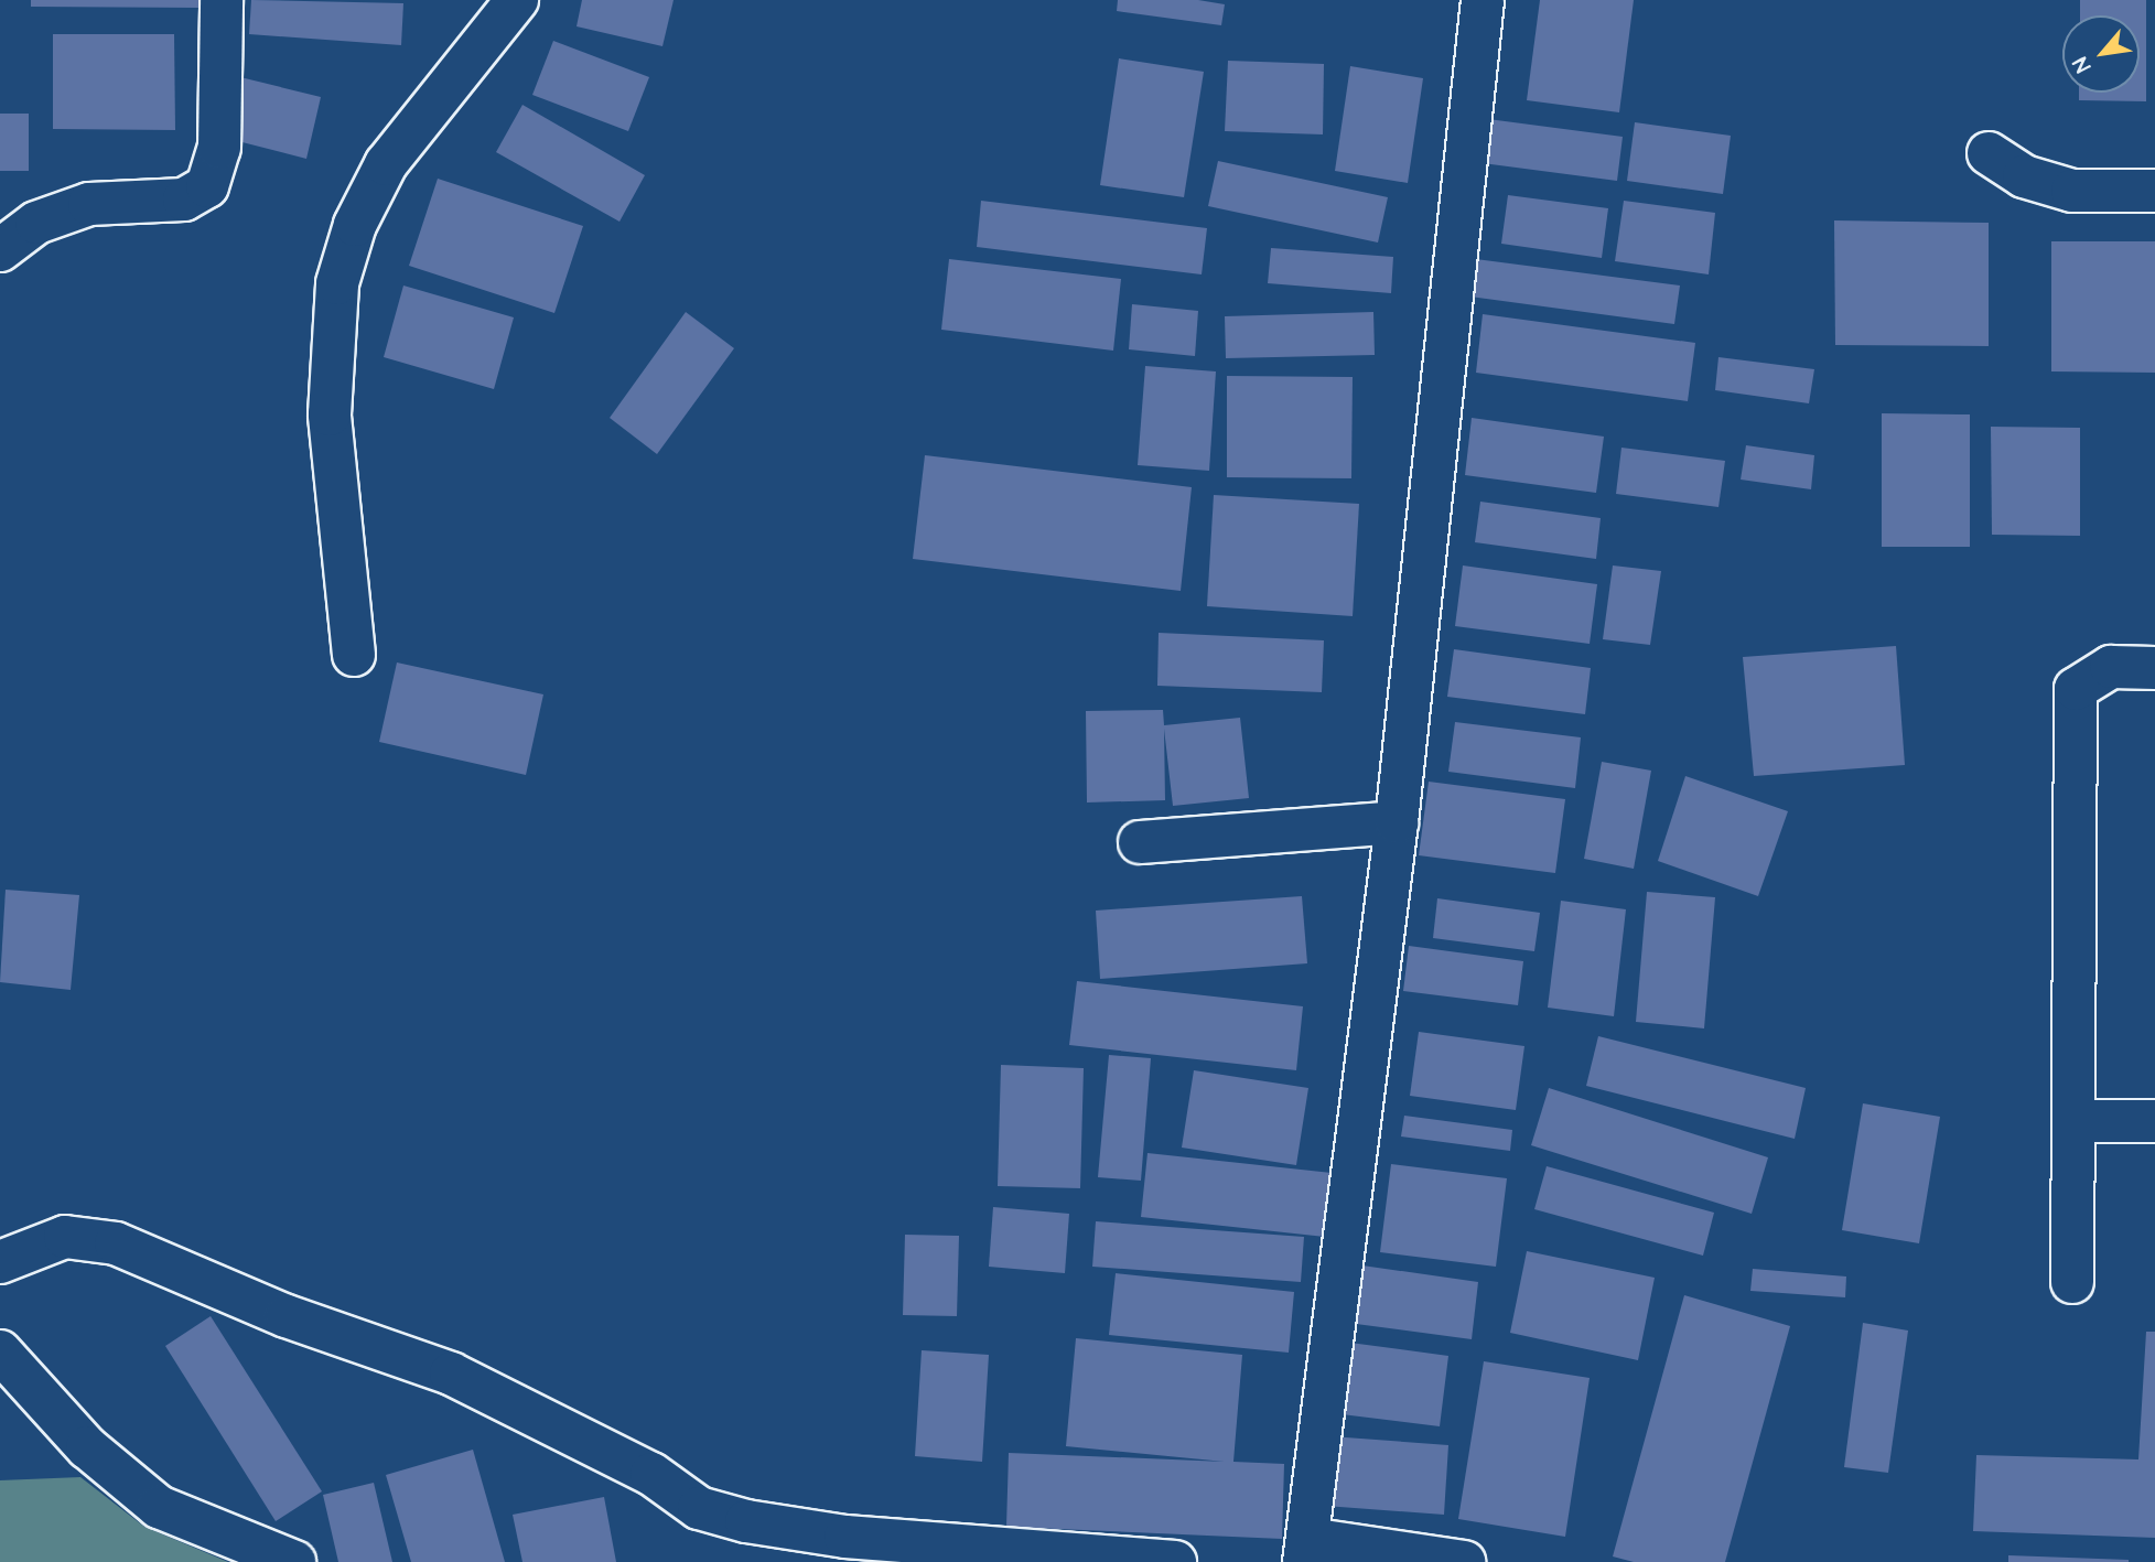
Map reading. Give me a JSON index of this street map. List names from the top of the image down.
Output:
{
  "north": "bottom left"
}
